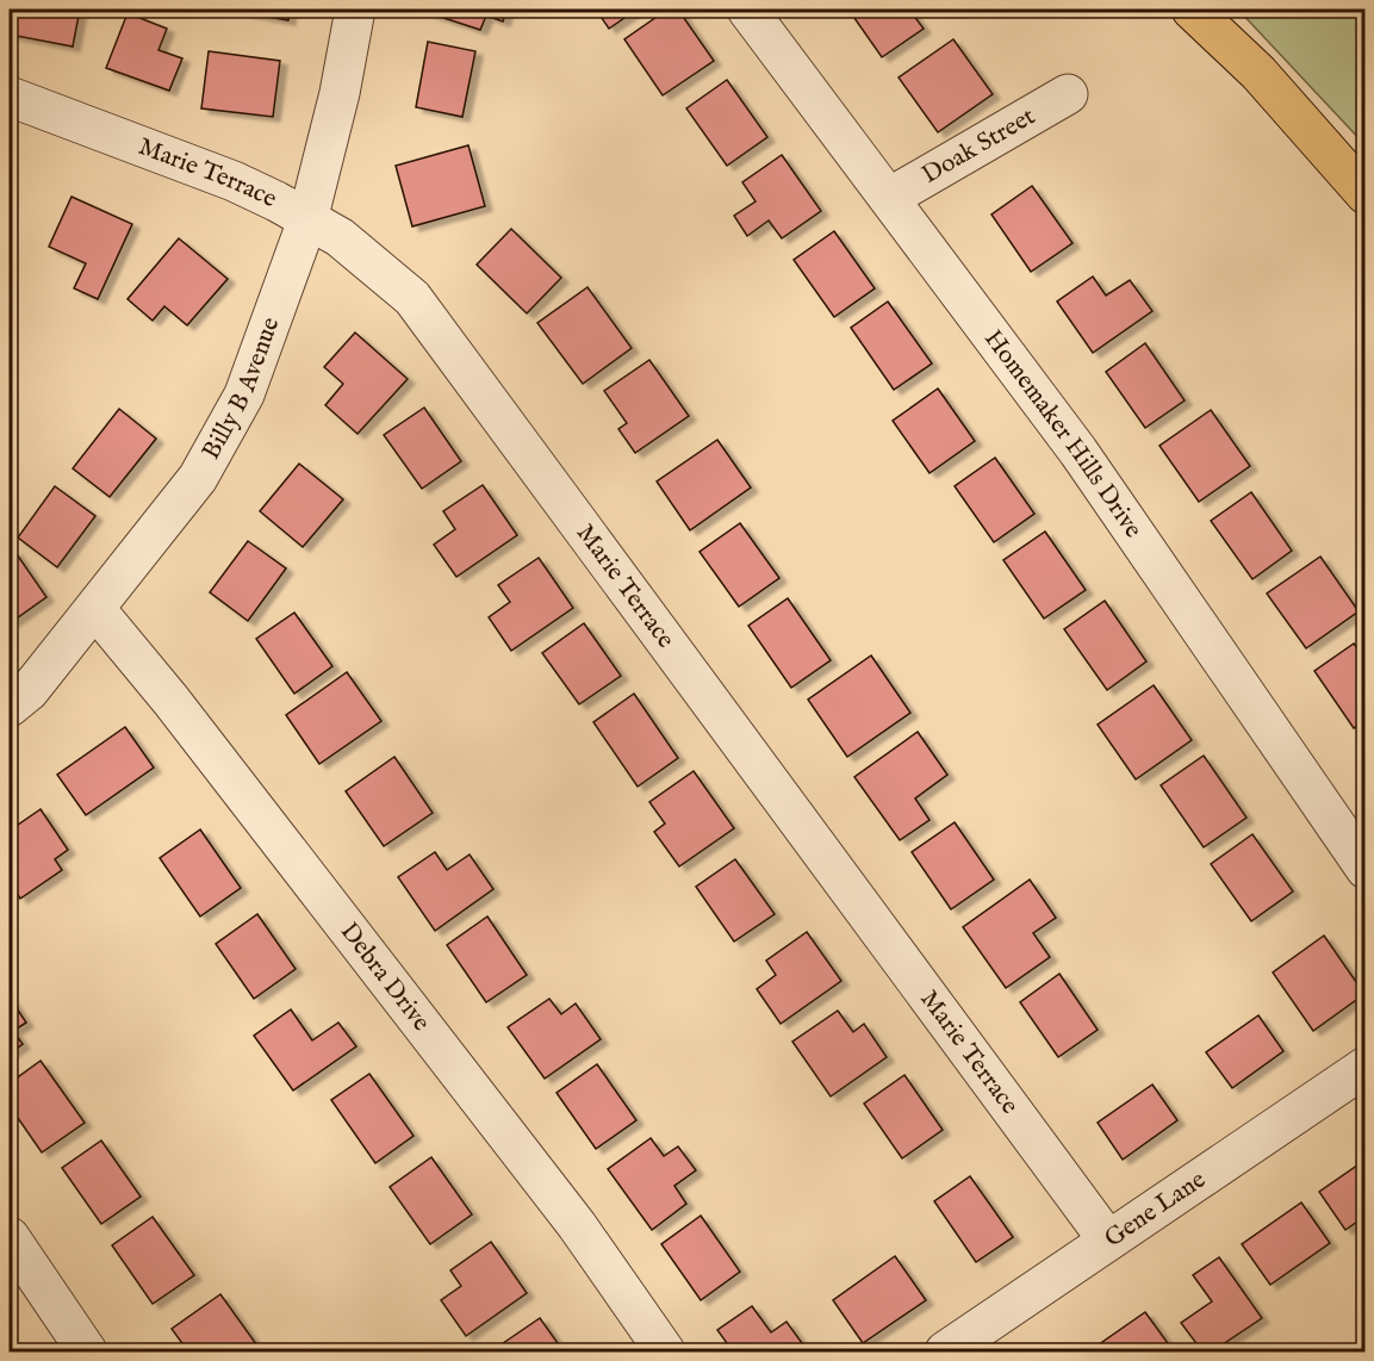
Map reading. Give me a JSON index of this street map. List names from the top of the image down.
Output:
{
  "streets": {
    "street": [
      "Doak Street",
      "Marie Terrace",
      "Billy B Avenue",
      "Homemaker Hills Drive",
      "Debra Drive",
      "Gene Lane"
    ]
  },
  "crossings": [
    ["Doak Street", "Homemaker Hills Drive"],
    ["Marie Terrace", "Billy B Avenue"],
    ["Marie Terrace", "Gene Lane"],
    ["Billy B Avenue", "Debra Drive"]
  ]
}
